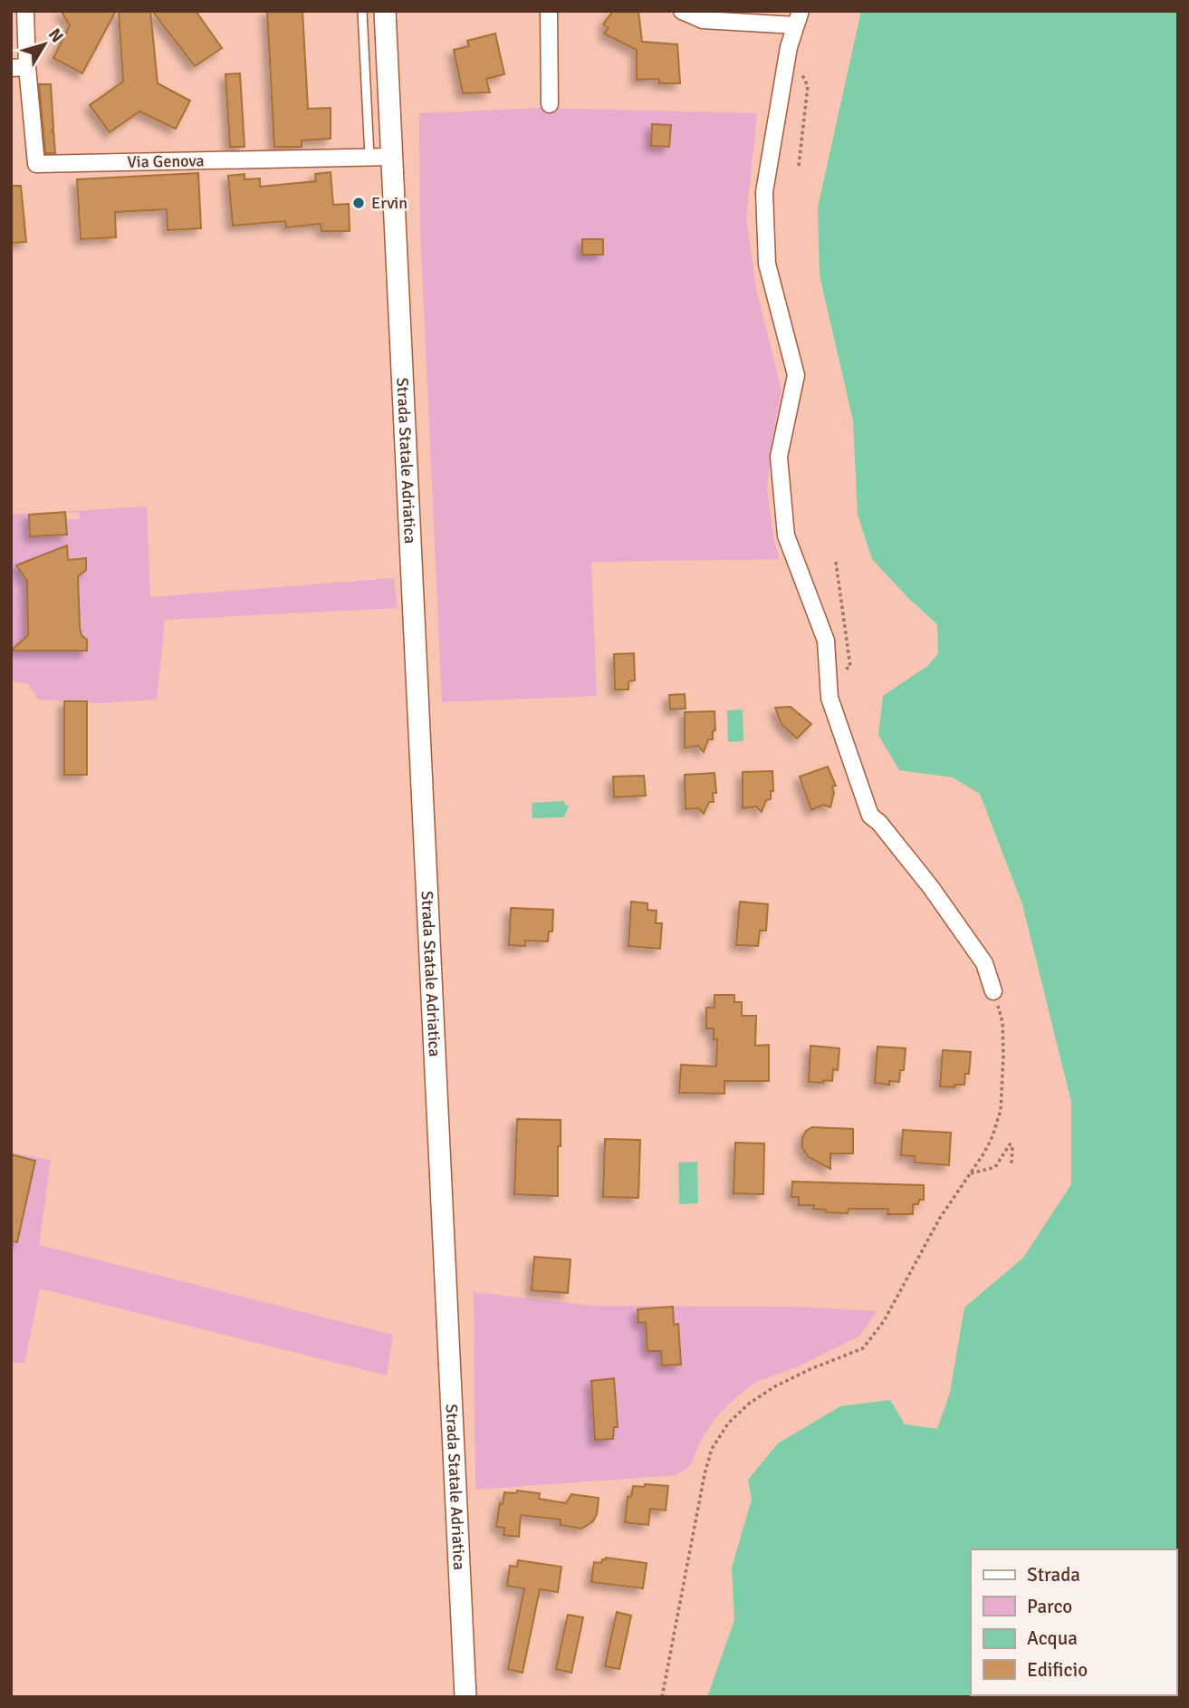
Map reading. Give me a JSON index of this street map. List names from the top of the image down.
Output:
{
  "streets": {
    "main road": ["Strada Statale Adriatica"],
    "street": ["Via Genova"]
  },
  "crossings": [
    ["Via Genova", "Strada Statale Adriatica"]
  ],
  "places": ["Ervin"],
  "legend": [
    "Strada",
    "Parco",
    "Acqua",
    "Edificio"
  ],
  "north": "top right"
}
